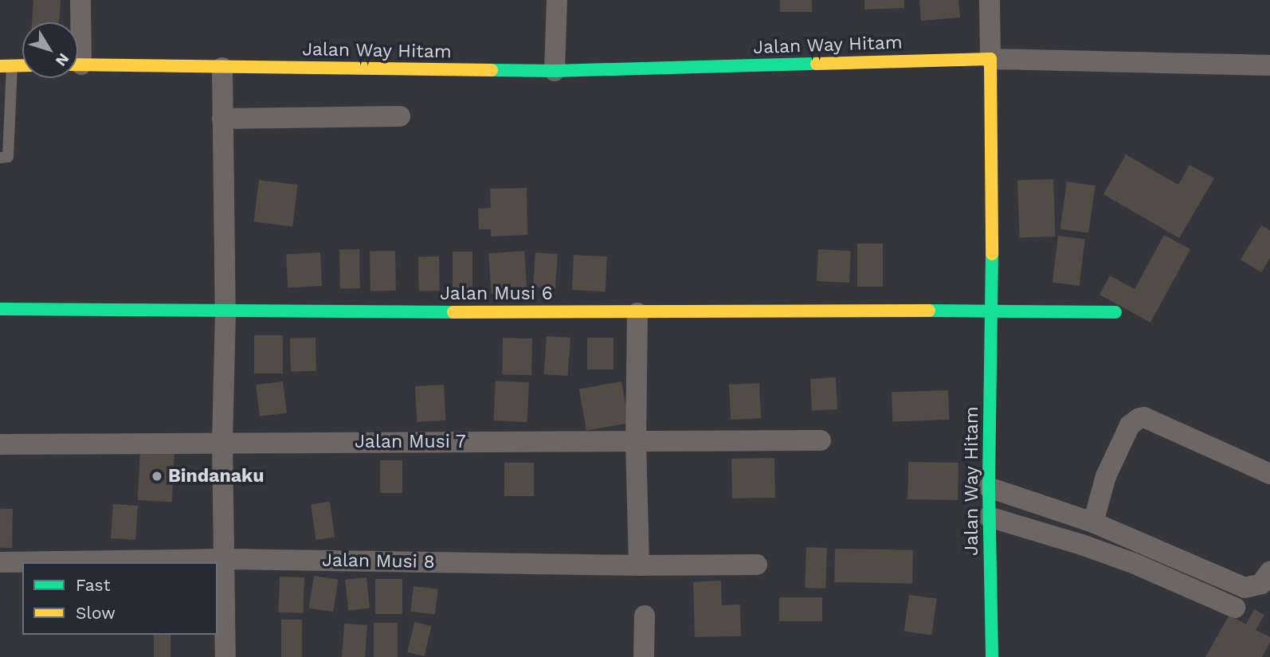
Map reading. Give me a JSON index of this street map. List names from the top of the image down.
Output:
{
  "streets": {
    "street": [
      "Jalan Way Hitam",
      "Jalan Musi 6",
      "Jalan Musi 7",
      "Jalan Musi 8"
    ]
  },
  "crossings": [
    ["Jalan Way Hitam", "Jalan Musi 6"]
  ],
  "places": ["Bindanaku"],
  "legend": ["Fast", "Slow"],
  "north": "bottom right"
}
